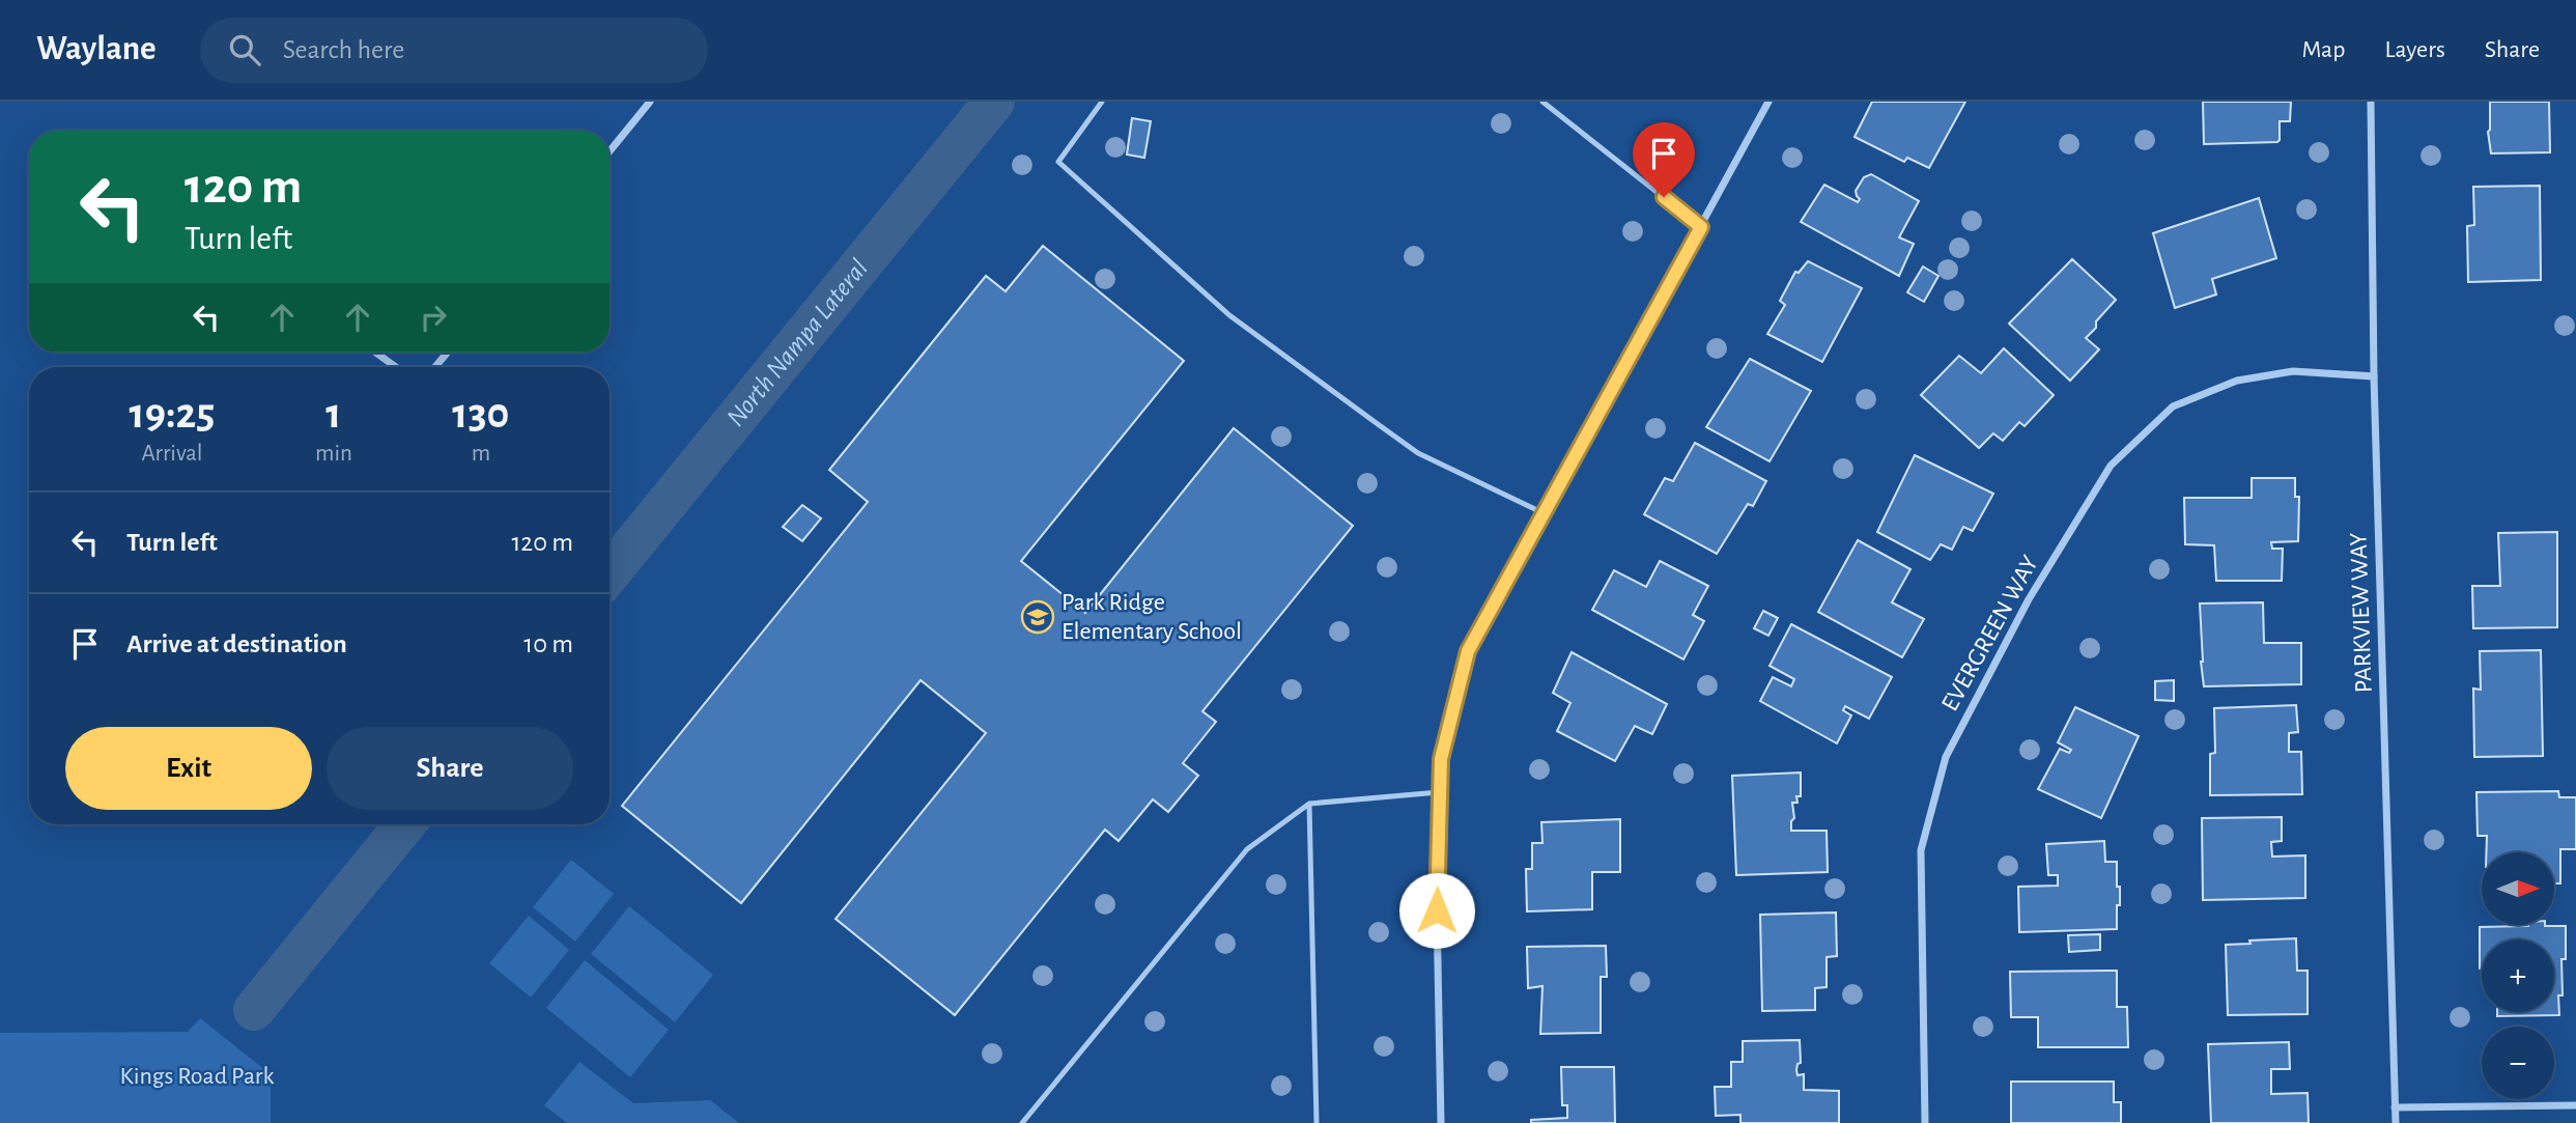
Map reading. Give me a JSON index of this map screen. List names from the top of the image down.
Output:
{
  "streets": {
    "street": ["PARKVIEW WAY", "EVERGREEN WAY"]
  },
  "crossings": [
    ["PARKVIEW WAY", "EVERGREEN WAY"]
  ],
  "water": ["North Nampa Lateral"],
  "parks": ["Kings Road Park"],
  "places": {
    "school or university": ["Park Ridge Elementary School"]
  },
  "north": "right",
  "page": {
    "header": "Waylane",
    "search": "Search here",
    "nav": ["Map", "Layers", "Share"],
    "turn": ["120 m", "Turn left"],
    "eta": [
      "19:25",
      "Arrival",
      "1",
      "min",
      "130",
      "m"
    ],
    "list": [
      {
        "name": "Turn left",
        "value": "120 m"
      },
      {
        "name": "Arrive at destination",
        "value": "10 m"
      }
    ],
    "buttons": ["Exit", "Share"],
    "map_buttons": ["+", "−"]
  }
}
